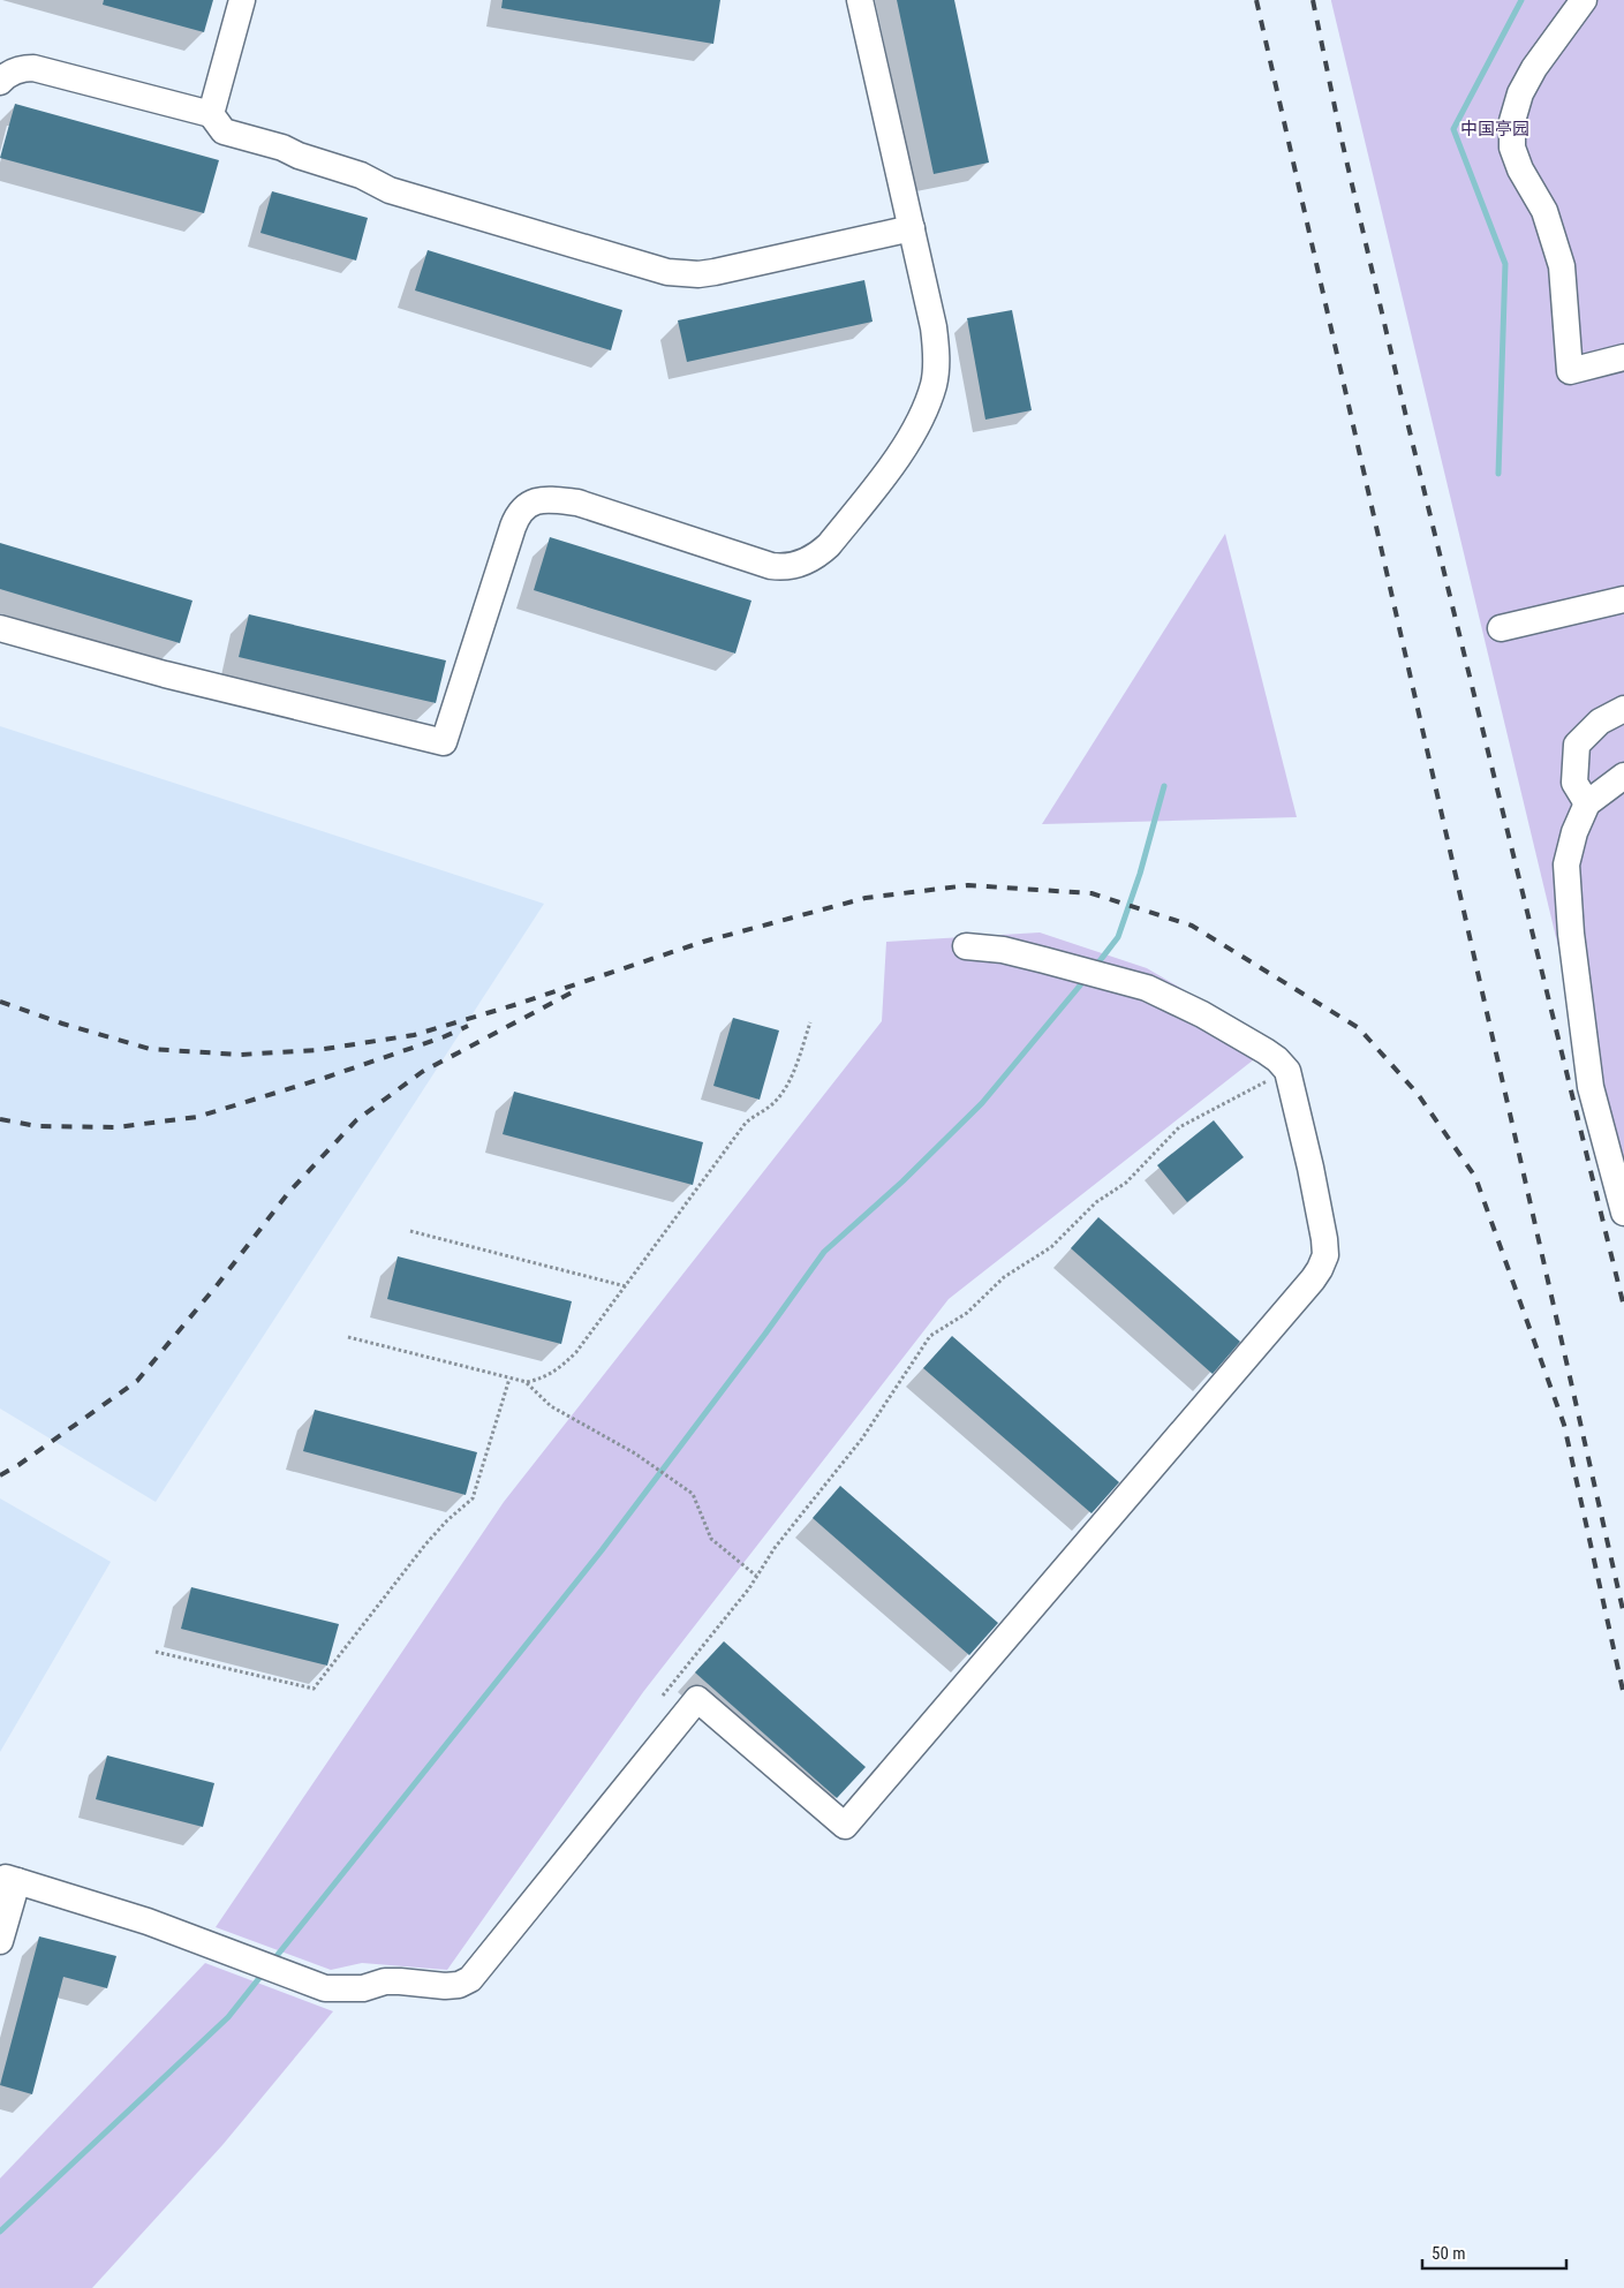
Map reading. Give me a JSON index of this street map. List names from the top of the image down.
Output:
{
  "parks": ["中国亭园"],
  "scale_bar": "50 m"
}
